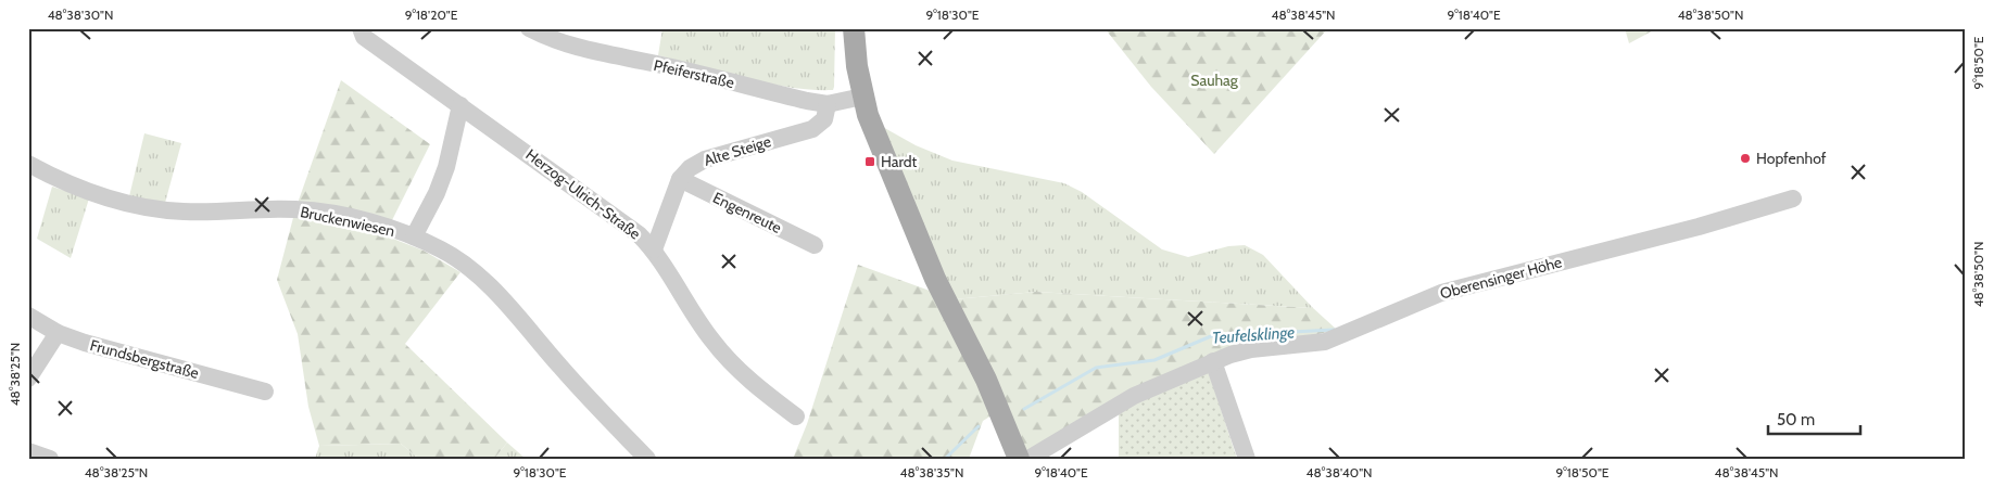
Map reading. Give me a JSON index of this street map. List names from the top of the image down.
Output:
{
  "streets": {
    "street": [
      "Pfeiferstraße",
      "Alte Steige",
      "Herzog-Ulrich-Straße",
      "Engenreute",
      "Bruckenwiesen",
      "Oberensinger Höhe",
      "Frundsbergstraße"
    ]
  },
  "crossings": [
    ["Pfeiferstraße", "Alte Steige"],
    ["Alte Steige", "Herzog-Ulrich-Straße"],
    ["Alte Steige", "Engenreute"],
    ["Herzog-Ulrich-Straße", "Bruckenwiesen"]
  ],
  "water": ["Teufelsklinge"],
  "parks": ["Sauhag"],
  "places": {
    "other": ["Hopfenhof"],
    "transit": ["Hardt"]
  },
  "scale_bar": "50 m",
  "coordinates": [
    "48°38'30\"N",
    "9°18'20\"E",
    "9°18'30\"E",
    "48°38'45\"N",
    "9°18'40\"E",
    "48°38'50\"N",
    "9°18'50\"E",
    "48°38'25\"N",
    "48°38'35\"N",
    "48°38'40\"N"
  ]
}
